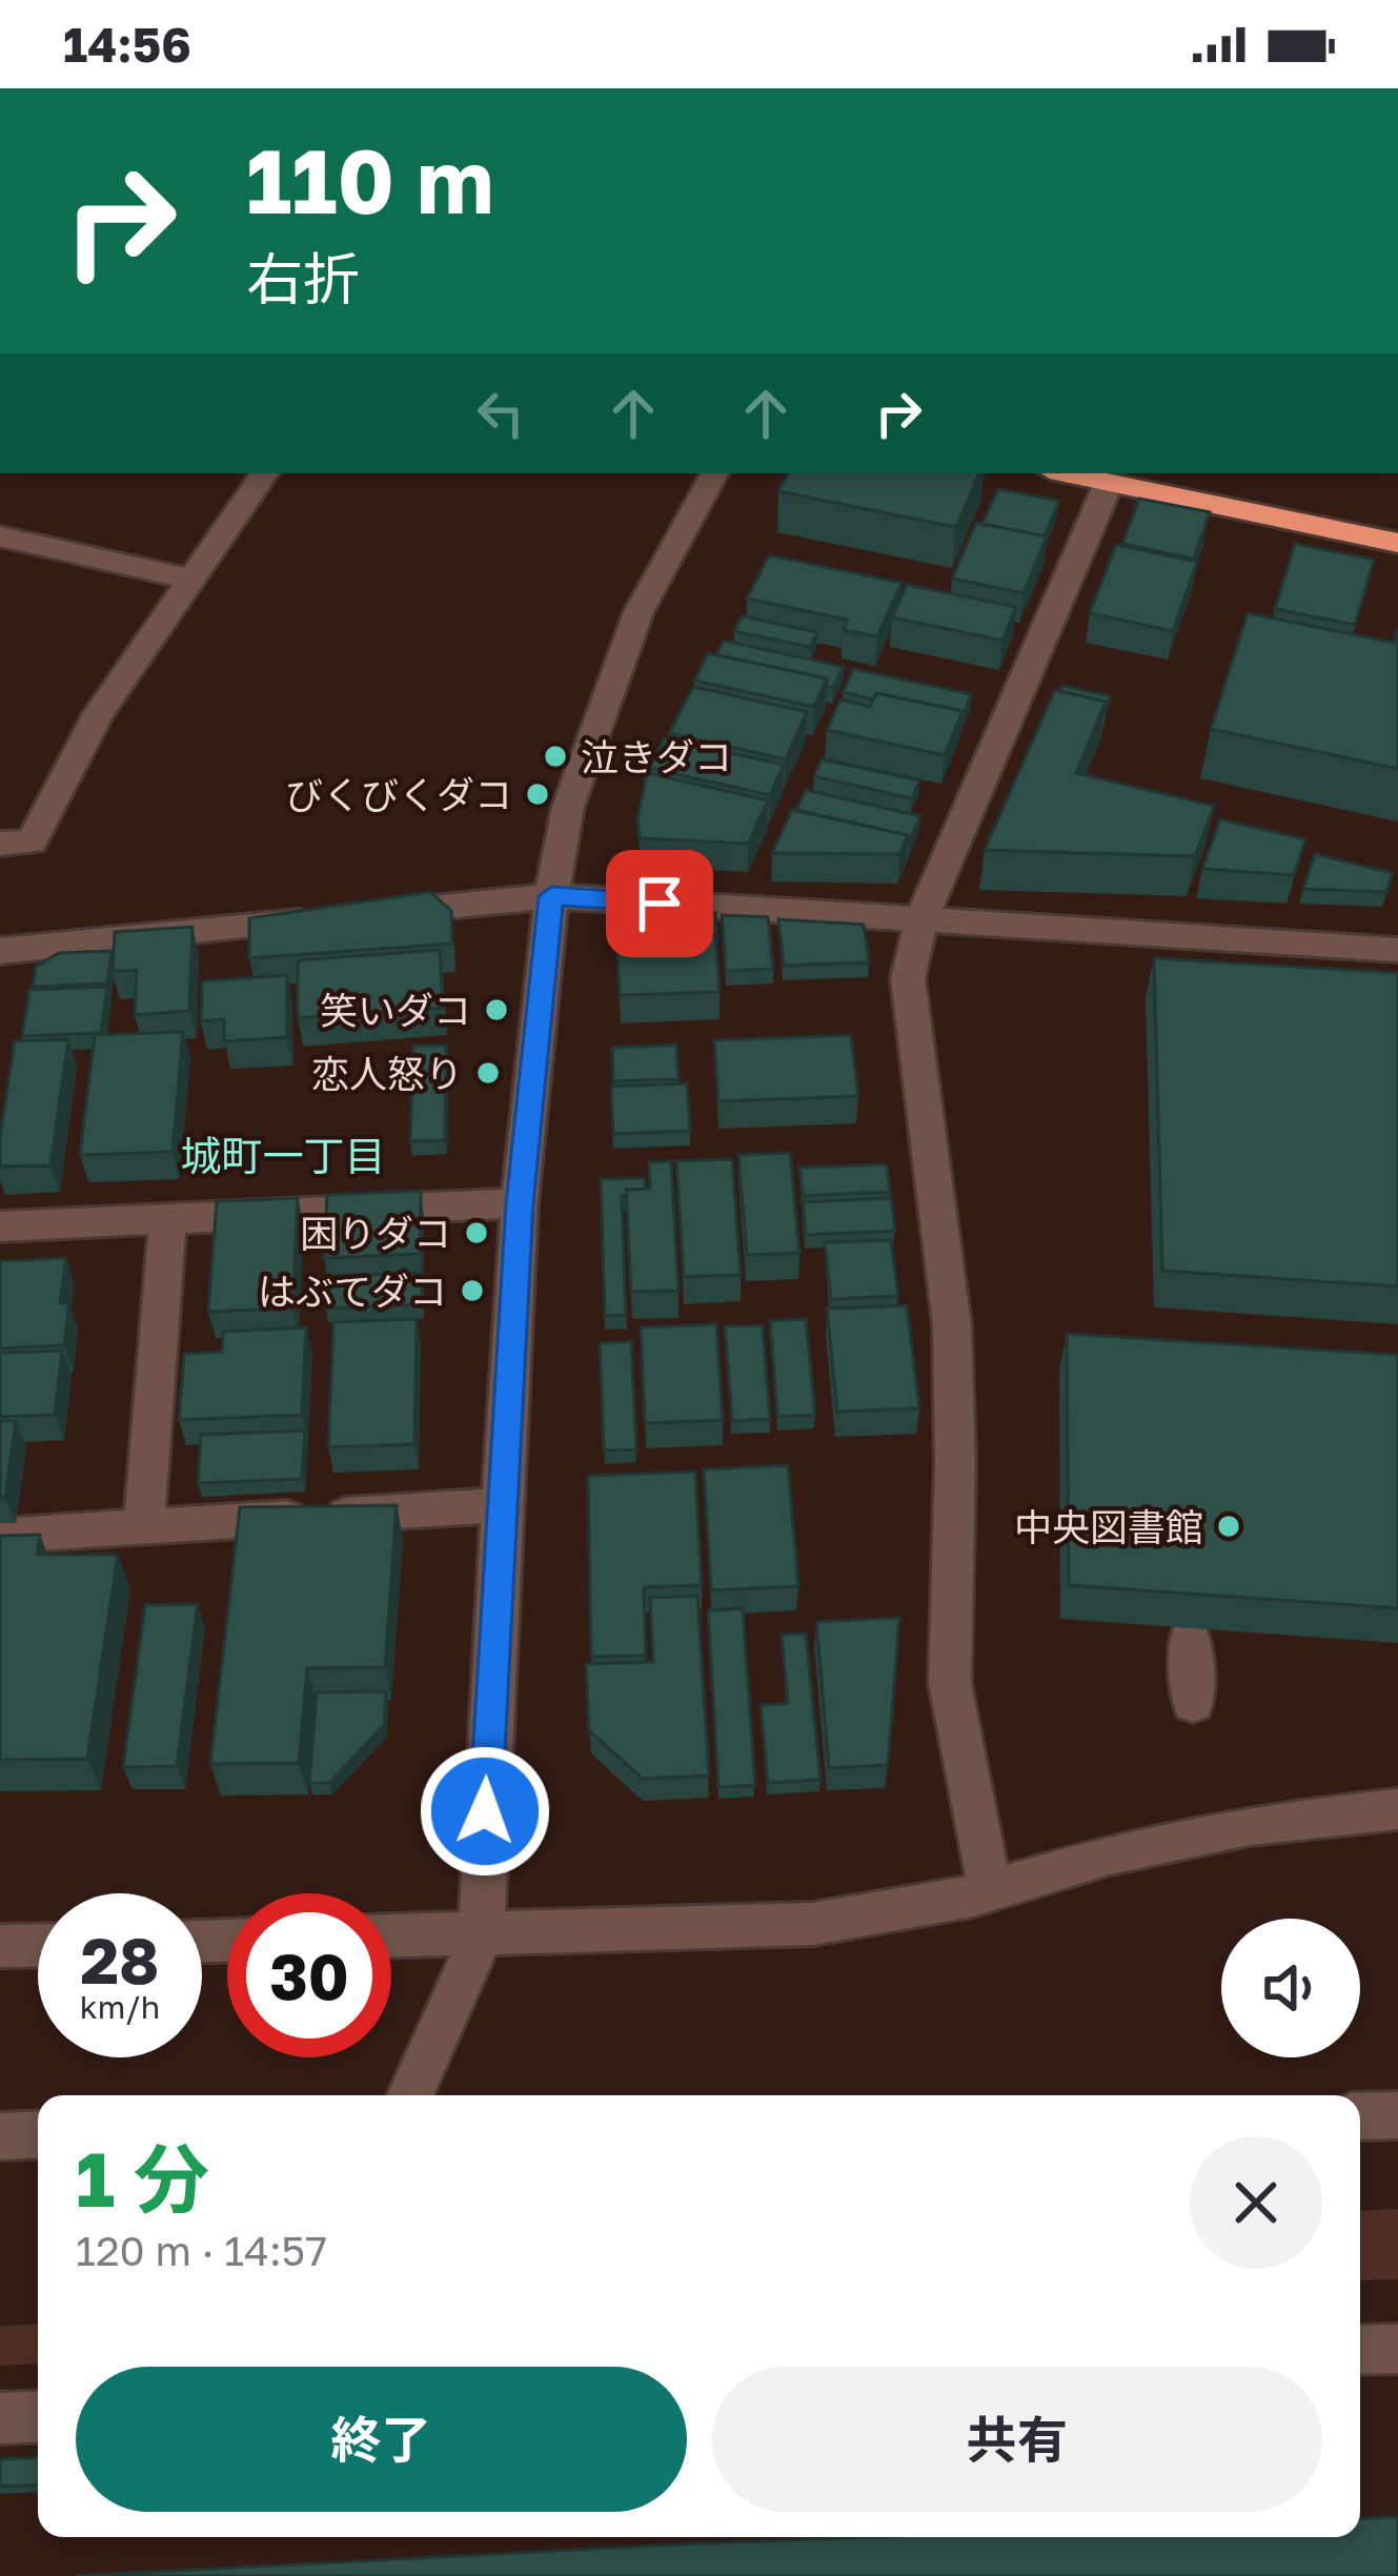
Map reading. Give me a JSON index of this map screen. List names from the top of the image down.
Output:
{
  "districts": ["城町一丁目"],
  "places": [
    "泣きダコ",
    "びくびくダコ",
    "笑いダコ",
    "恋人怒り",
    "困りダコ",
    "はぶてダコ",
    "中央図書館"
  ],
  "page": {
    "status": "14:56",
    "turn": ["110 m", "右折"],
    "speed": "28 km/h",
    "limit": "30",
    "heading": ["1 分", "120 m · 14:57"],
    "buttons": ["終了", "共有"]
  }
}
